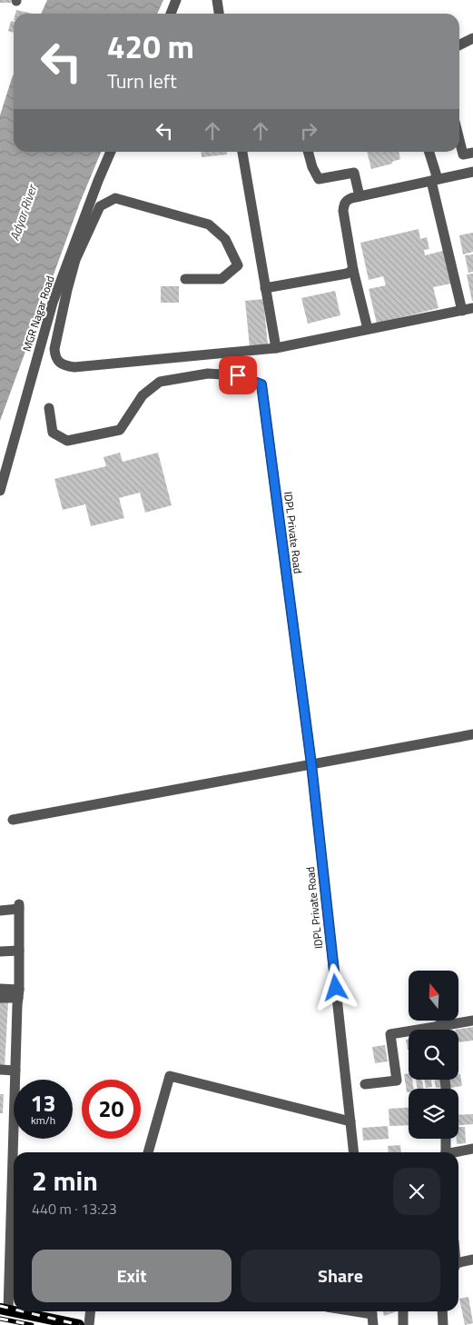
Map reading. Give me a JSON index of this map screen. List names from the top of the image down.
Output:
{
  "streets": {
    "street": ["MGR Nagar Road", "IDPL Private Road"]
  },
  "water": ["Adyar River"],
  "north": "top",
  "page": {
    "turn": ["420 m", "Turn left"],
    "speed": "13 km/h",
    "limit": "20",
    "heading": ["2 min", "440 m · 13:23"],
    "buttons": ["Exit", "Share"]
  }
}
